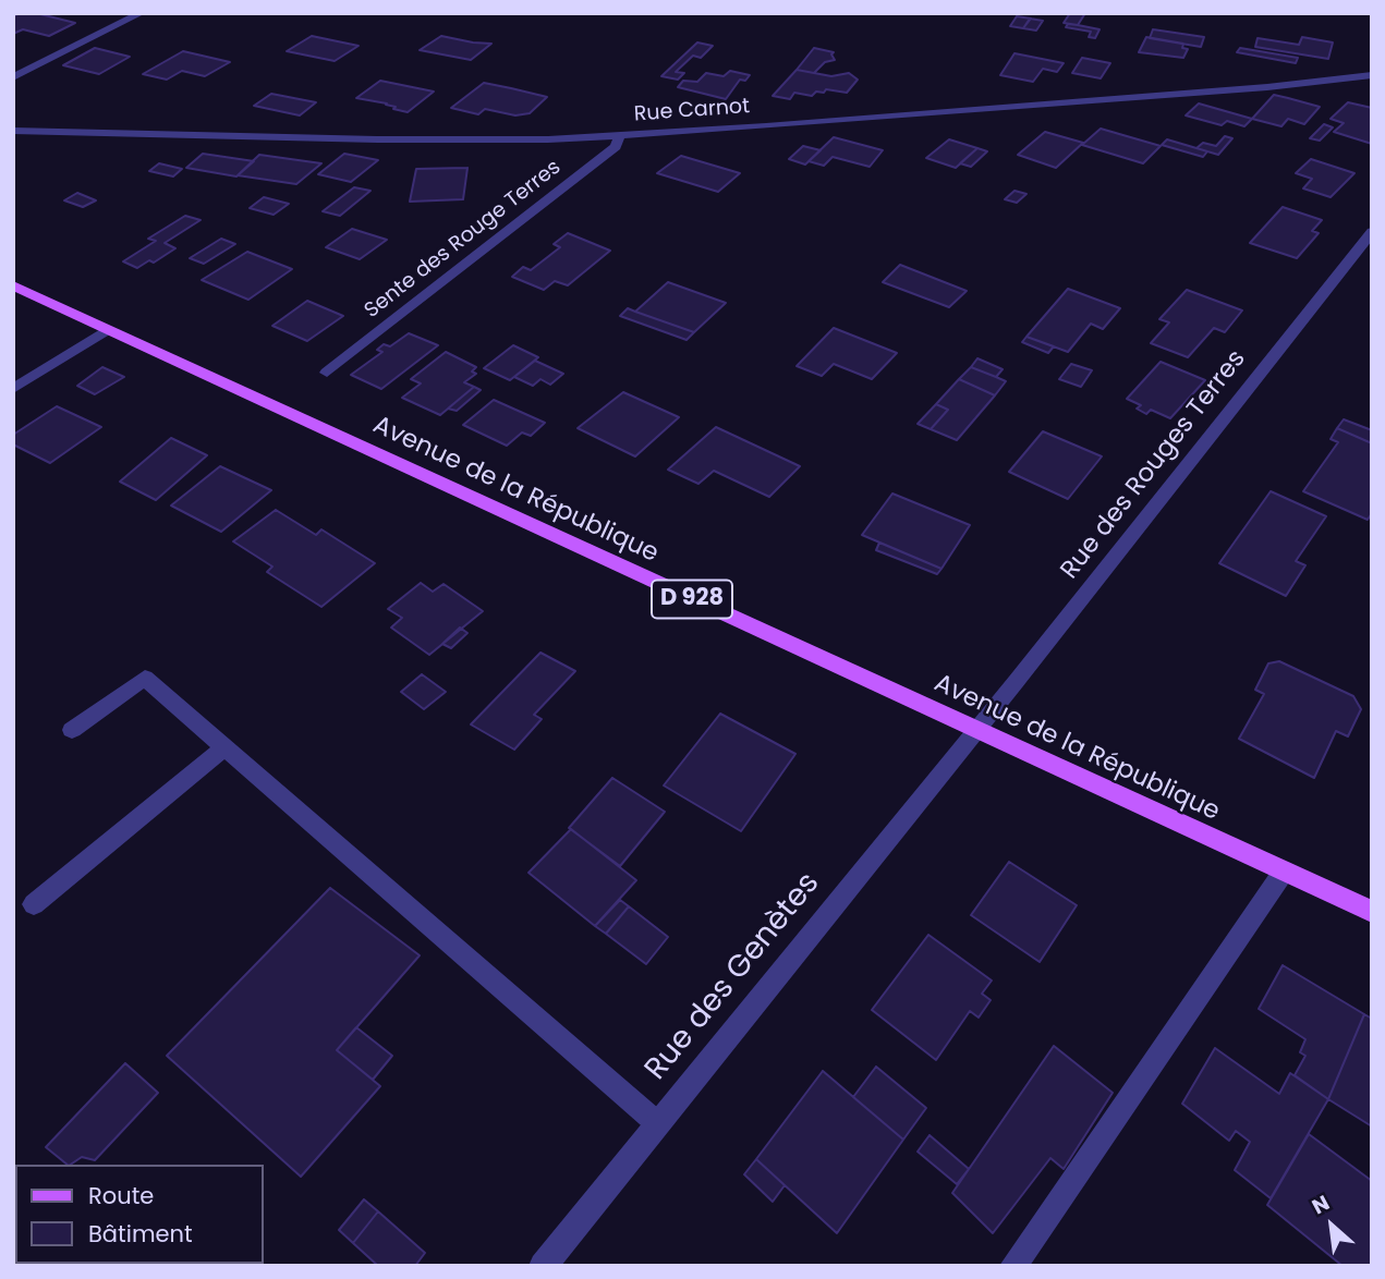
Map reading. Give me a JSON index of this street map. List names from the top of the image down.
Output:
{
  "streets": {
    "main road": ["Avenue de la République", "D 928"],
    "street": [
      "Rue Carnot",
      "Sente des Rouge Terres",
      "Rue des Rouges Terres",
      "Rue des Genètes"
    ]
  },
  "crossings": [
    ["Rue Carnot", "Sente des Rouge Terres"],
    ["Rue des Rouges Terres", "Avenue de la République"],
    ["Rue des Rouges Terres", "Rue des Genètes"],
    ["Avenue de la République", "Rue des Genètes"]
  ],
  "legend": ["Route", "Bâtiment"],
  "north": "top left"
}
